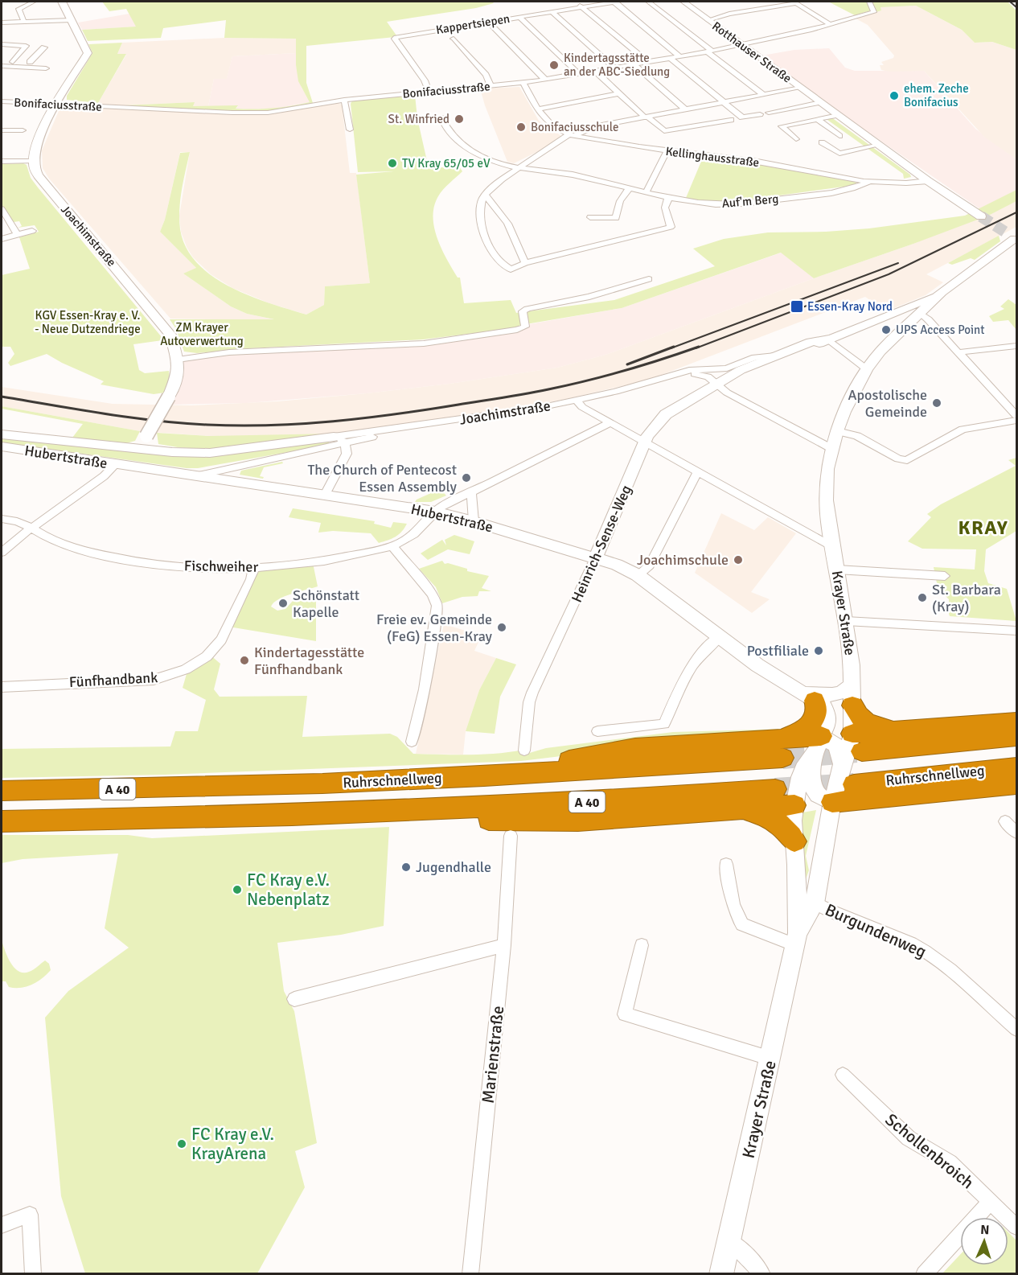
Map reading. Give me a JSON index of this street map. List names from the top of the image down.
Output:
{
  "streets": {
    "highway": ["Ruhrschnellweg", "A 40"],
    "main road": [
      "Rotthauser Straße",
      "Joachimstraße",
      "Hubertstraße",
      "Heinrich-Sense-Weg",
      "Krayer Straße"
    ],
    "street": [
      "Kappertsiepen",
      "Bonifaciusstraße",
      "Kellinghausstraße",
      "Auf'm Berg",
      "Fischweiher",
      "Fünfhandbank",
      "Burgundenweg",
      "Marienstraße",
      "Schollenbroich"
    ]
  },
  "crossings": [
    ["Kappertsiepen", "Bonifaciusstraße"],
    ["Rotthauser Straße", "Bonifaciusstraße"],
    ["Rotthauser Straße", "Kellinghausstraße"],
    ["Bonifaciusstraße", "Kellinghausstraße"],
    ["Kellinghausstraße", "Auf'm Berg"],
    ["Joachimstraße", "Hubertstraße"],
    ["Hubertstraße", "Heinrich-Sense-Weg"],
    ["Hubertstraße", "Fischweiher"],
    ["Hubertstraße", "Krayer Straße"],
    ["Hubertstraße", "Ruhrschnellweg"],
    ["Heinrich-Sense-Weg", "Krayer Straße"],
    ["Fischweiher", "Fünfhandbank"],
    ["Krayer Straße", "Ruhrschnellweg"],
    ["Krayer Straße", "Burgundenweg"]
  ],
  "districts": ["KRAY"],
  "parks": ["KGV Essen-Kray e. V. - Neue Dutzendriege", "ZM Krayer Autoverwertung"],
  "places": {
    "other": [
      "Kindertagsstätte an der ABC-Siedlung",
      "ehem. Zeche Bonifacius",
      "St. Winfried",
      "Bonifaciusschule",
      "TV Kray 65/05 eV",
      "UPS Access Point",
      "Apostolische Gemeinde",
      "The Church of Pentecost Essen Assembly",
      "Joachimschule",
      "St. Barbara (Kray)",
      "Schönstatt Kapelle",
      "Freie ev. Gemeinde (FeG) Essen-Kray",
      "Postfiliale",
      "Kindertagesstätte Fünfhandbank",
      "Jugendhalle",
      "FC Kray e.V. Nebenplatz",
      "FC Kray e.V. KrayArena"
    ],
    "transit": ["Essen-Kray Nord"]
  },
  "north": "top"
}
